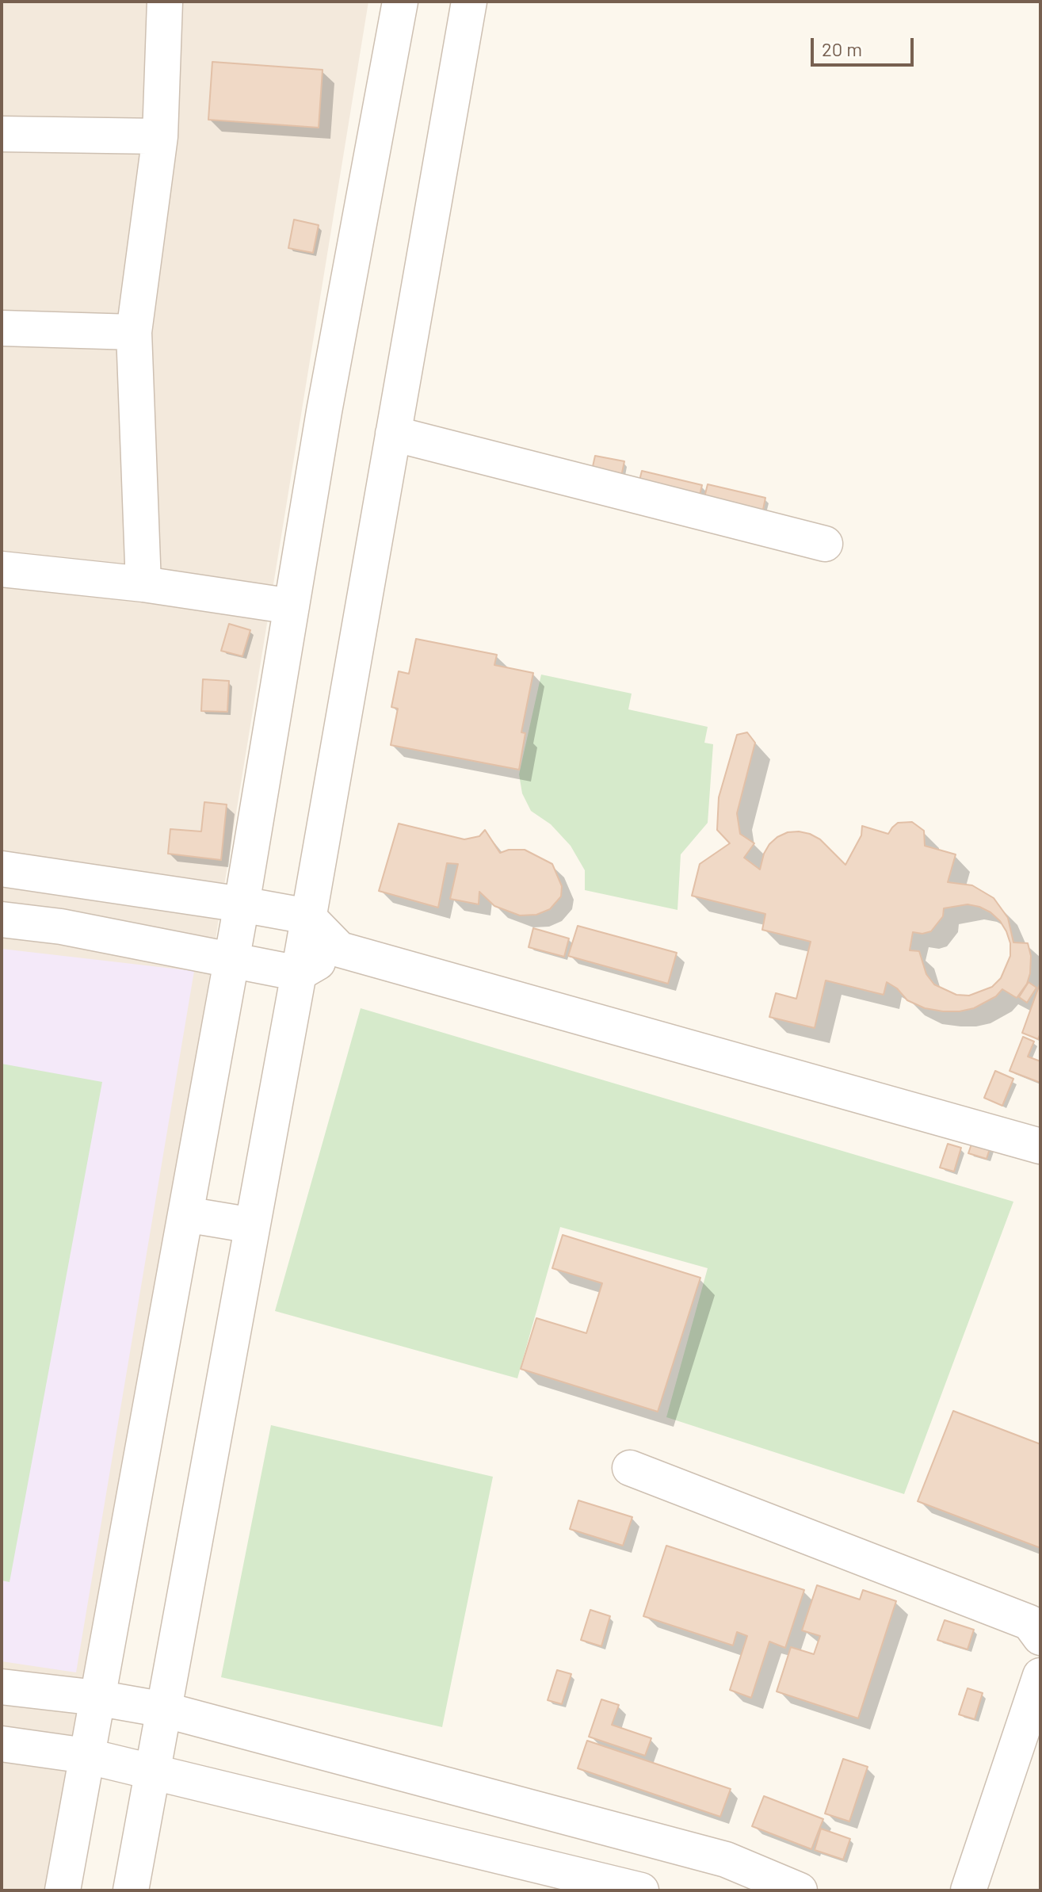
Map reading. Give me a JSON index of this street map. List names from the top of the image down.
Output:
{
  "scale_bar": "20 m"
}
